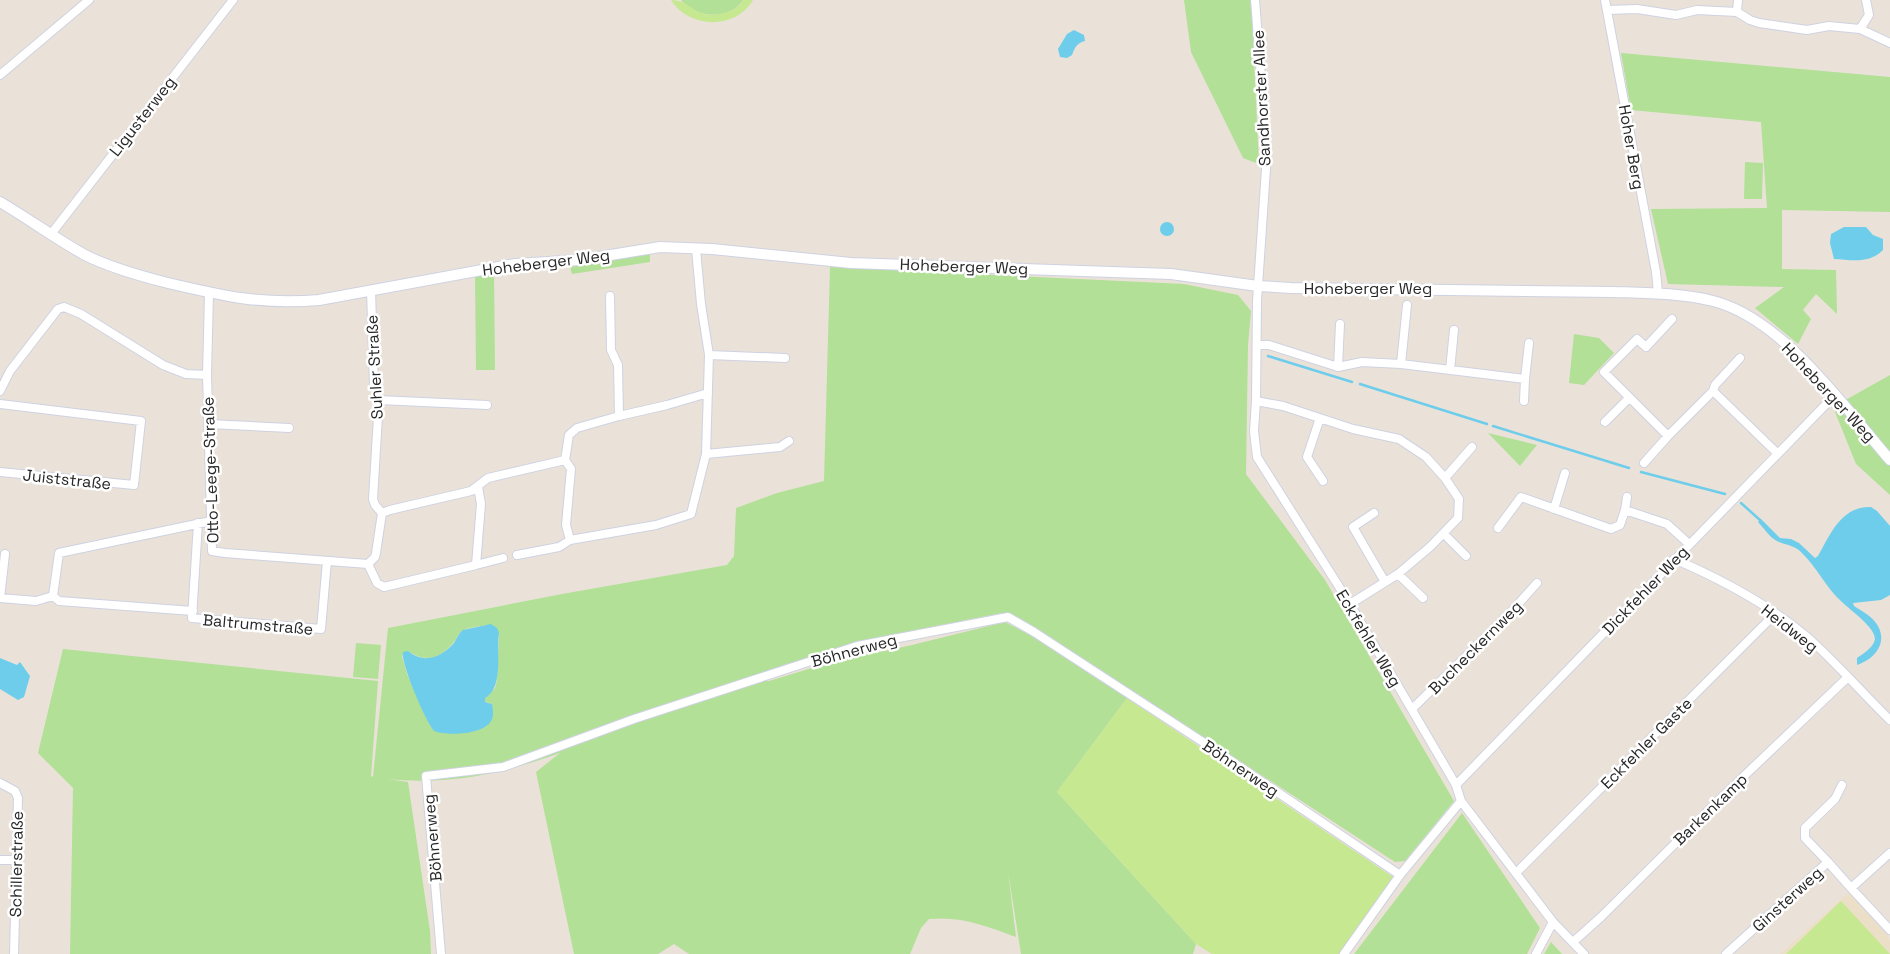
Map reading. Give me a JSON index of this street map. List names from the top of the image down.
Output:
{
  "streets": {
    "street": [
      "Sandhorster Allee",
      "Ligusterweg",
      "Hoher Berg",
      "Hoheberger Weg",
      "Suhler Straße",
      "Otto-Leege-Straße",
      "Juiststraße",
      "Dickfehler Weg",
      "Baltrumstraße",
      "Heidweg",
      "Eckfehler Weg",
      "Bucheckernweg",
      "Böhnerweg",
      "Eckfehler Gaste",
      "Barkenkamp",
      "Schillerstraße",
      "Ginsterweg"
    ]
  },
  "crossings": [
    ["Sandhorster Allee", "Hoheberger Weg"],
    ["Sandhorster Allee", "Eckfehler Weg"],
    ["Ligusterweg", "Hoheberger Weg"],
    ["Hoher Berg", "Hoheberger Weg"],
    ["Hoheberger Weg", "Suhler Straße"],
    ["Hoheberger Weg", "Otto-Leege-Straße"],
    ["Hoheberger Weg", "Dickfehler Weg"],
    ["Hoheberger Weg", "Eckfehler Weg"],
    ["Suhler Straße", "Otto-Leege-Straße"],
    ["Otto-Leege-Straße", "Baltrumstraße"],
    ["Dickfehler Weg", "Heidweg"],
    ["Dickfehler Weg", "Eckfehler Weg"],
    ["Heidweg", "Eckfehler Gaste"],
    ["Heidweg", "Barkenkamp"],
    ["Eckfehler Weg", "Bucheckernweg"],
    ["Eckfehler Weg", "Eckfehler Gaste"],
    ["Eckfehler Weg", "Barkenkamp"]
  ]
}
